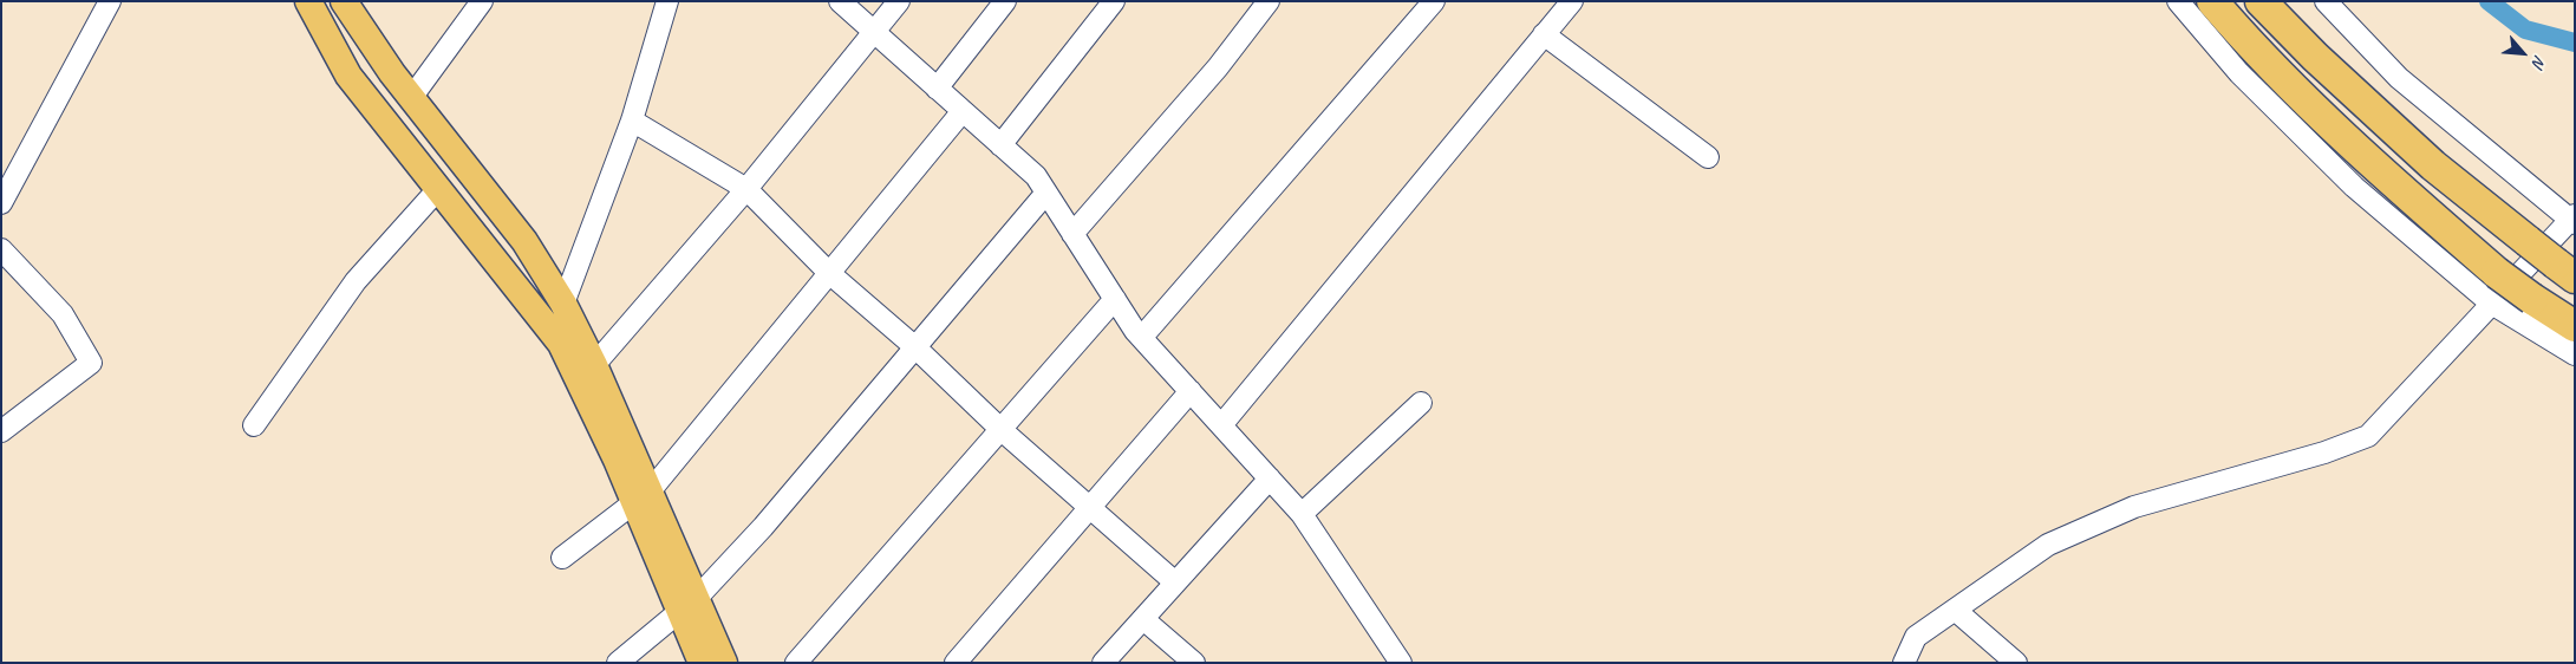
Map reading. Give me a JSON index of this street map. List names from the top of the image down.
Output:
{
  "north": "bottom right"
}
